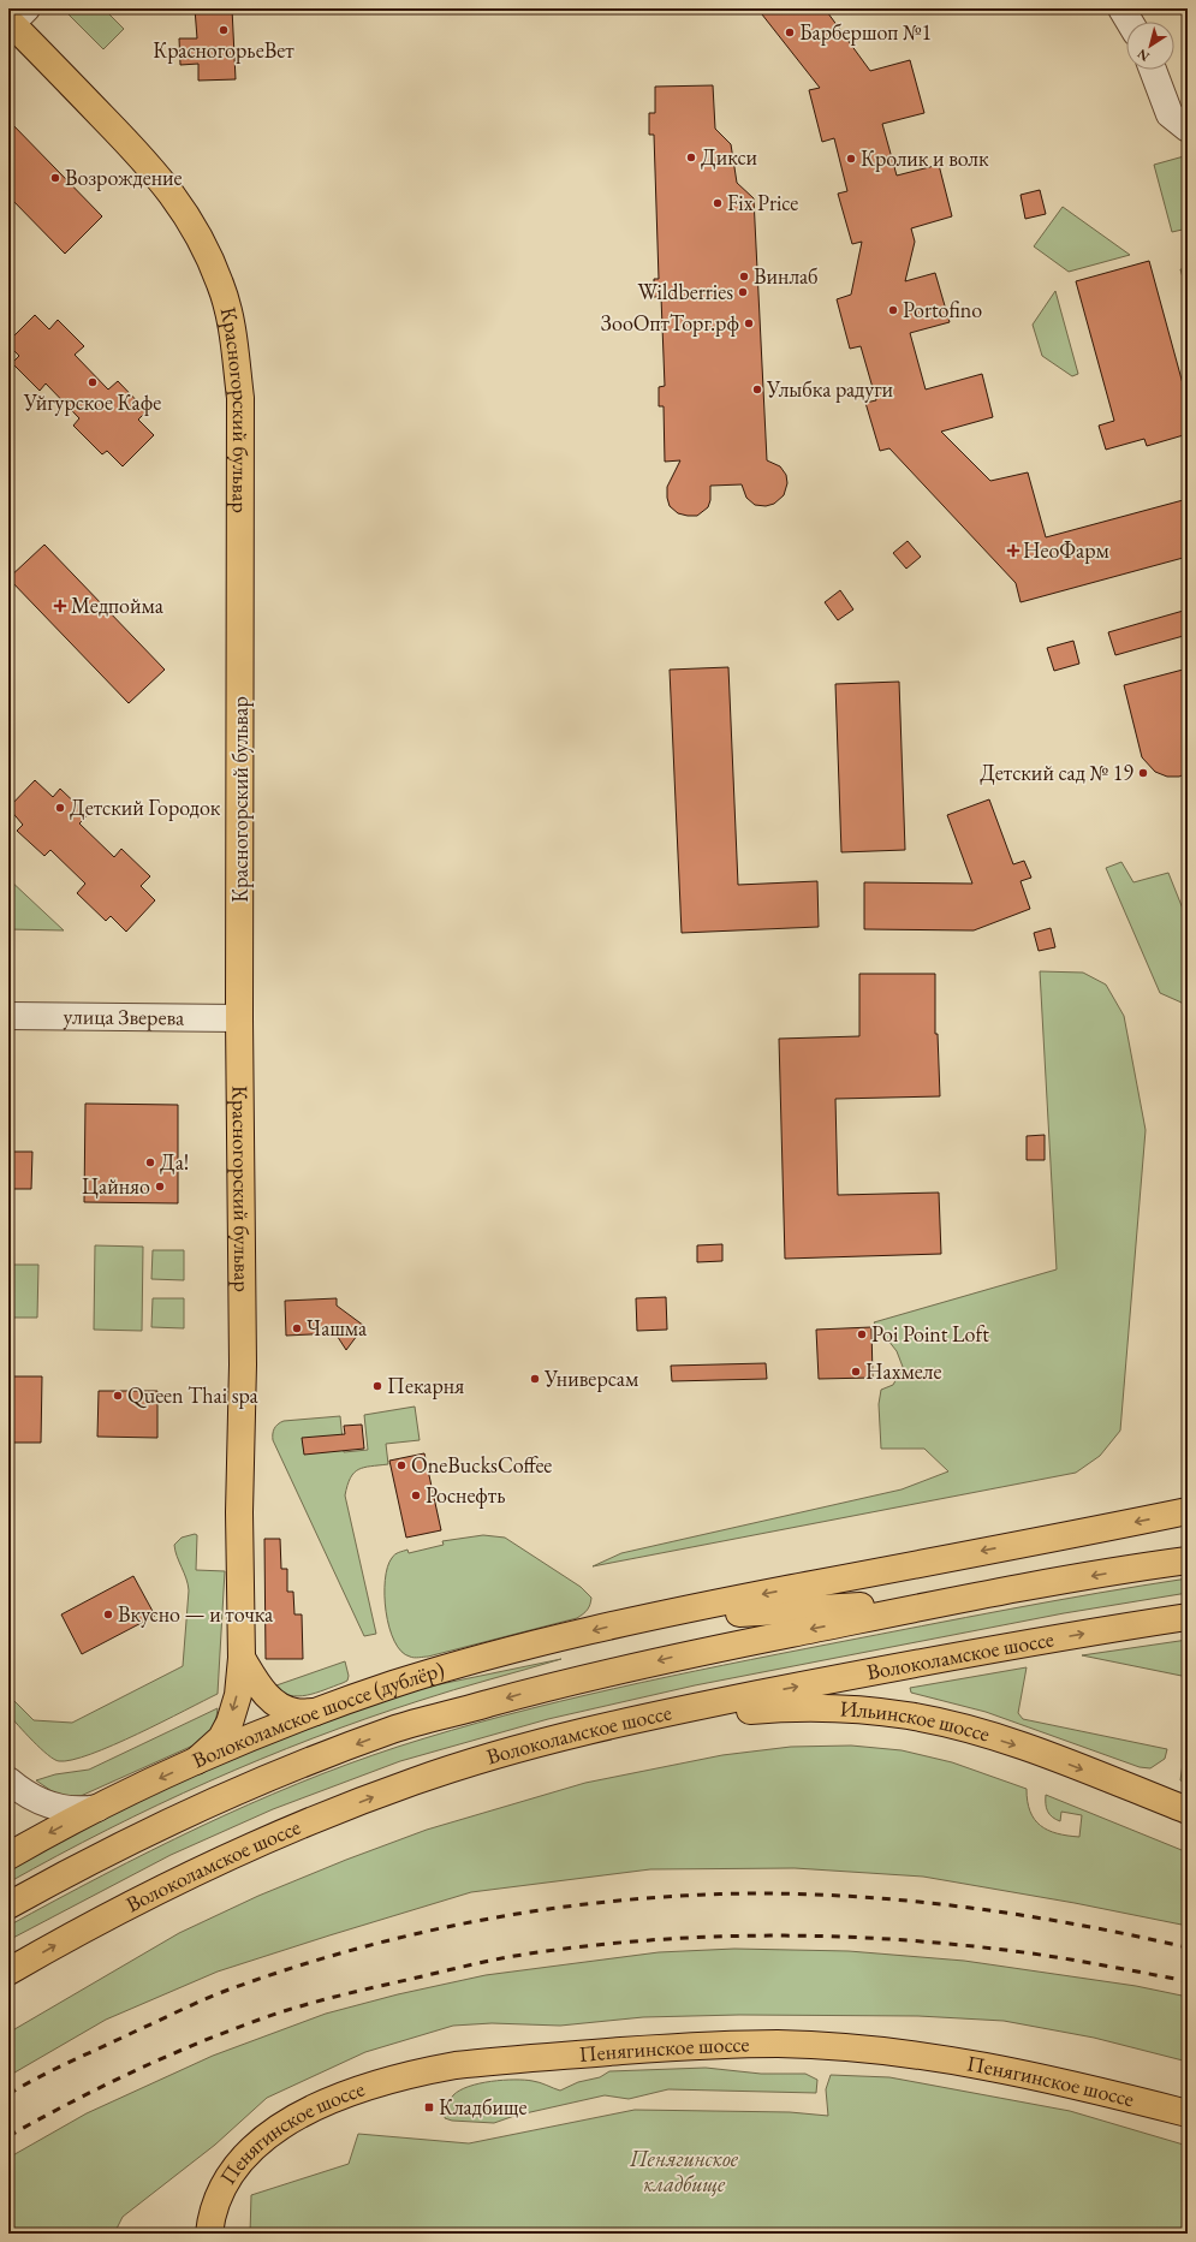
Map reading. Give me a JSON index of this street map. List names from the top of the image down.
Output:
{
  "streets": {
    "main road": [
      "Красногорский бульвар",
      "Волоколамское шоссе",
      "Волоколамское шоссе (дублёр)",
      "Ильинское шоссе",
      "Пенягинское шоссе"
    ],
    "street": ["улица Зверева"]
  },
  "crossings": [
    ["Красногорский бульвар", "улица Зверева"],
    ["Красногорский бульвар", "Волоколамское шоссе (дублёр)"],
    ["Волоколамское шоссе", "Ильинское шоссе"]
  ],
  "parks": ["Пенягинское кладбище"],
  "places": {
    "other": [
      "КрасногорьеВет",
      "Барбершоп №1",
      "Дикси",
      "Кролик и волк",
      "Возрождение",
      "Fix Price",
      "Винлаб",
      "Wildberries",
      "Portofino",
      "ЗооОптТорг.рф",
      "Уйгурское Кафе",
      "Улыбка радуги",
      "Детский сад № 19",
      "Детский Городок",
      "Да!",
      "Цайняо",
      "Чашма",
      "Poi Point Loft",
      "Нахмеле",
      "Универсам",
      "Пекарня",
      "Queen Thai spa",
      "OneBucksCoffee",
      "Роснефть",
      "Вкусно — и точка"
    ],
    "health": ["НеоФарм", "Медпойма"],
    "transit": ["Кладбище"]
  },
  "north": "bottom left"
}
